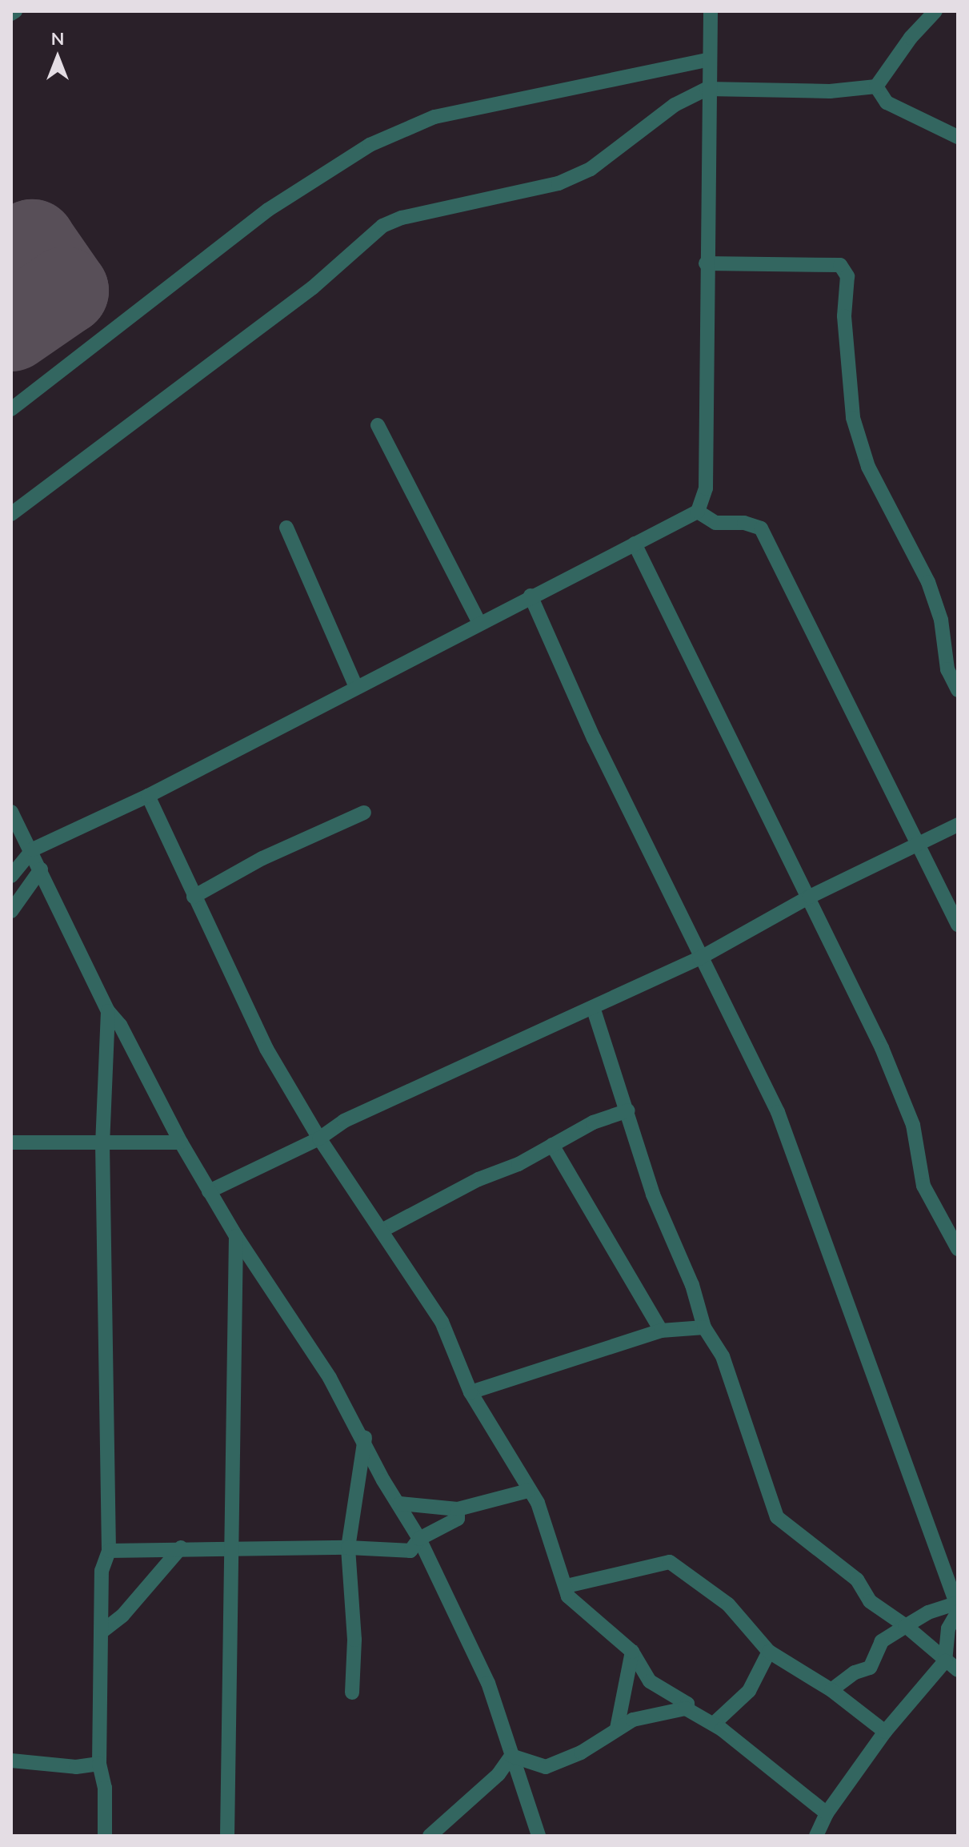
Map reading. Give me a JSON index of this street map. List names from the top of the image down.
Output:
{
  "north": "top"
}
